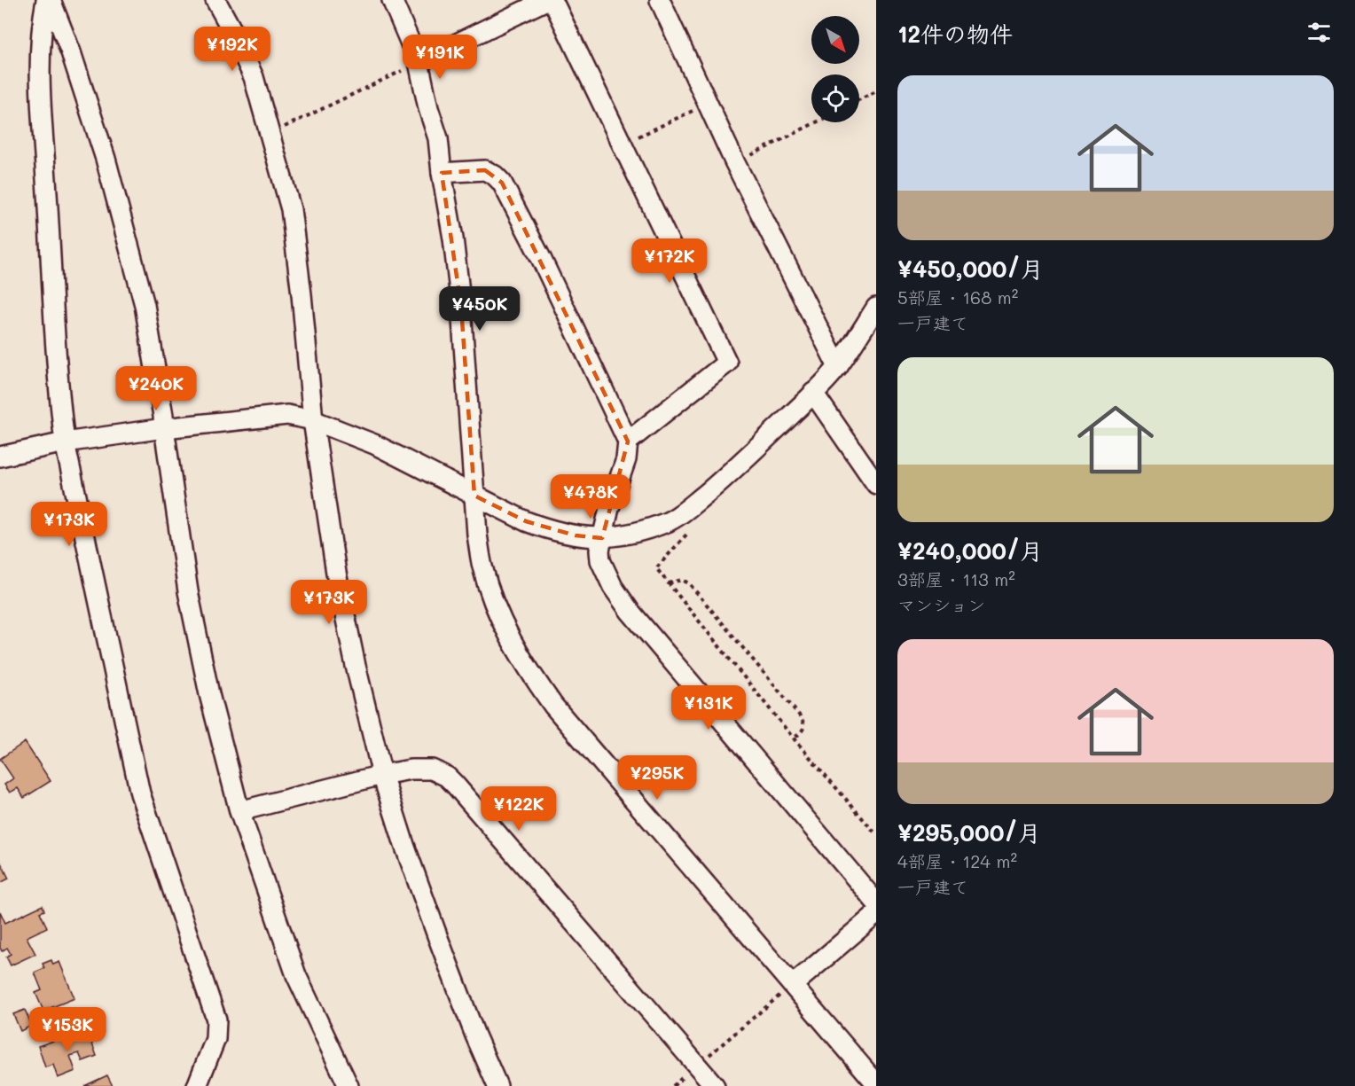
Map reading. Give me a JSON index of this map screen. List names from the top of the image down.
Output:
{
  "north": "bottom right",
  "page": {
    "heading": "12件の物件",
    "price": [
      "¥192K",
      "¥191K",
      "¥172K",
      "¥450K",
      "¥240K",
      "¥478K",
      "¥173K",
      "¥173K",
      "¥131K",
      "¥295K",
      "¥122K",
      "¥153K"
    ],
    "list": [
      {
        "name": "¥450,000/月",
        "note": "5部屋 · 168 m² · 一戸建て"
      },
      {
        "name": "¥240,000/月",
        "note": "3部屋 · 113 m² · マンション"
      },
      {
        "name": "¥295,000/月",
        "note": "4部屋 · 124 m² · 一戸建て"
      }
    ]
  }
}
